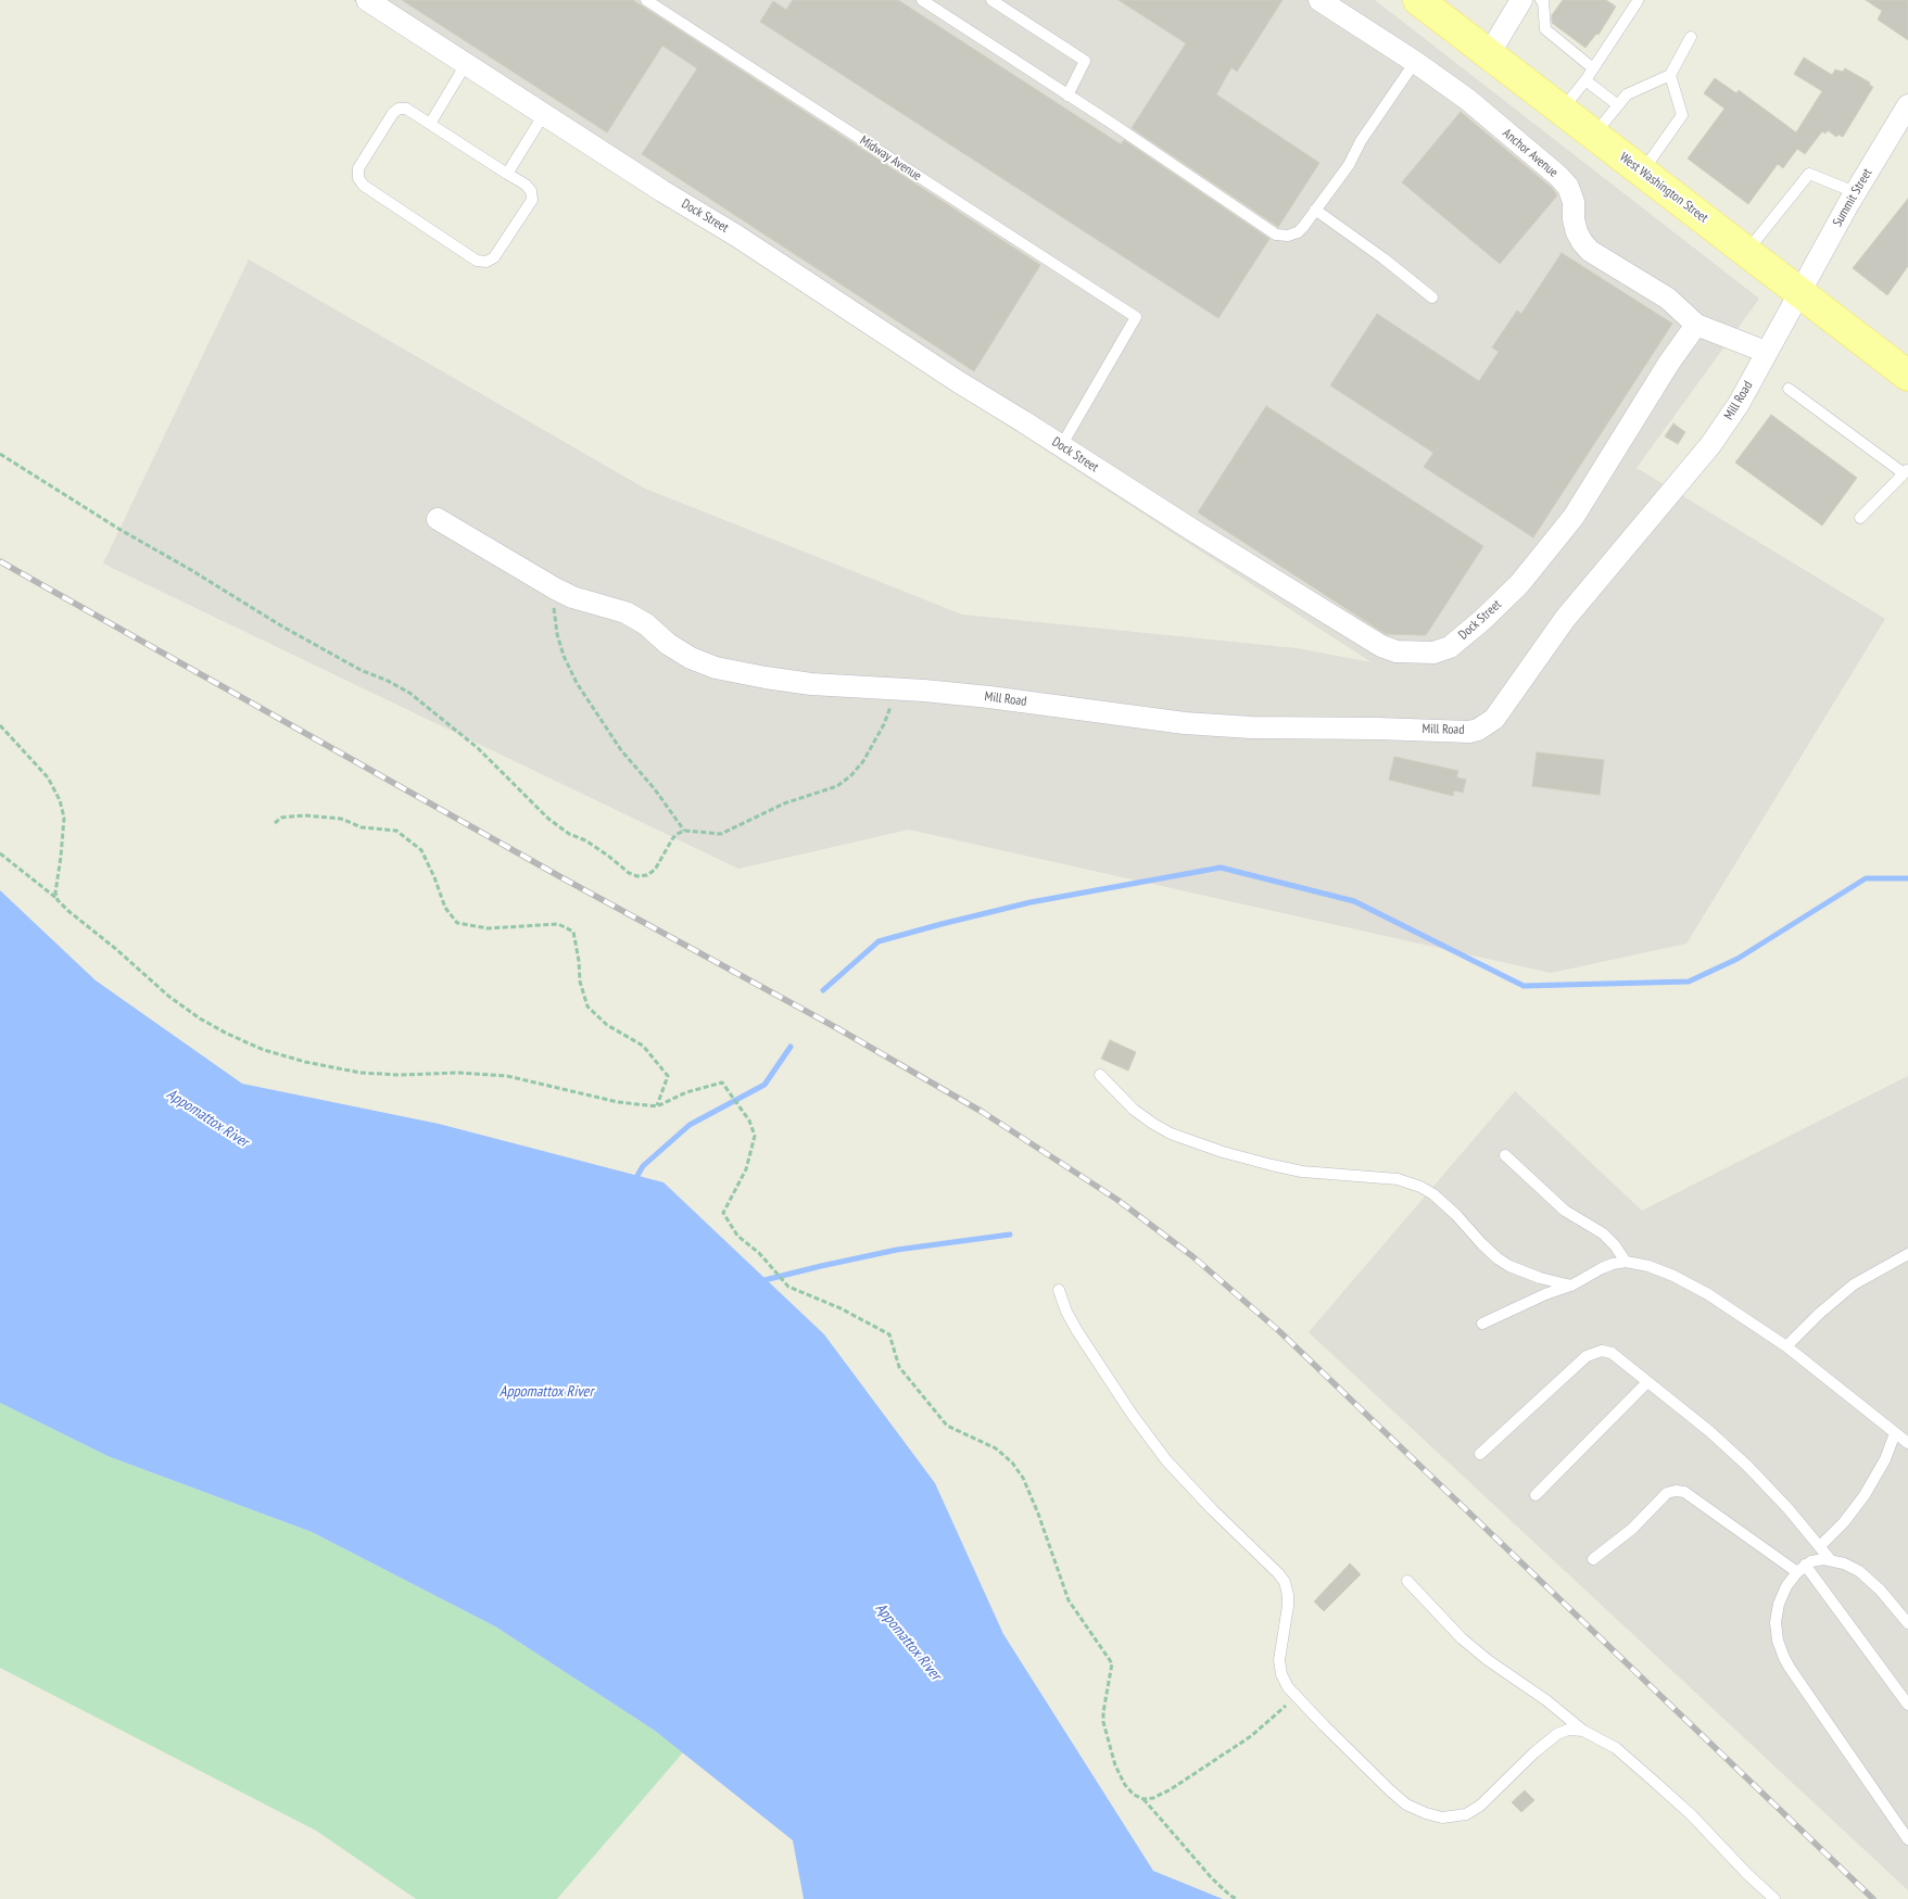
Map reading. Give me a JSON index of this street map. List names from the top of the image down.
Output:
{
  "streets": {
    "main road": ["West Washington Street"],
    "street": [
      "Anchor Avenue",
      "Summit Street",
      "Dock Street",
      "Mill Road"
    ],
    "lane": ["Midway Avenue"]
  },
  "crossings": [
    ["Anchor Avenue", "Dock Street"],
    ["Anchor Avenue", "Mill Road"],
    ["Midway Avenue", "Dock Street"],
    ["West Washington Street", "Summit Street"],
    ["West Washington Street", "Mill Road"],
    ["Summit Street", "Mill Road"]
  ],
  "water": ["Appomattox River"]
}
